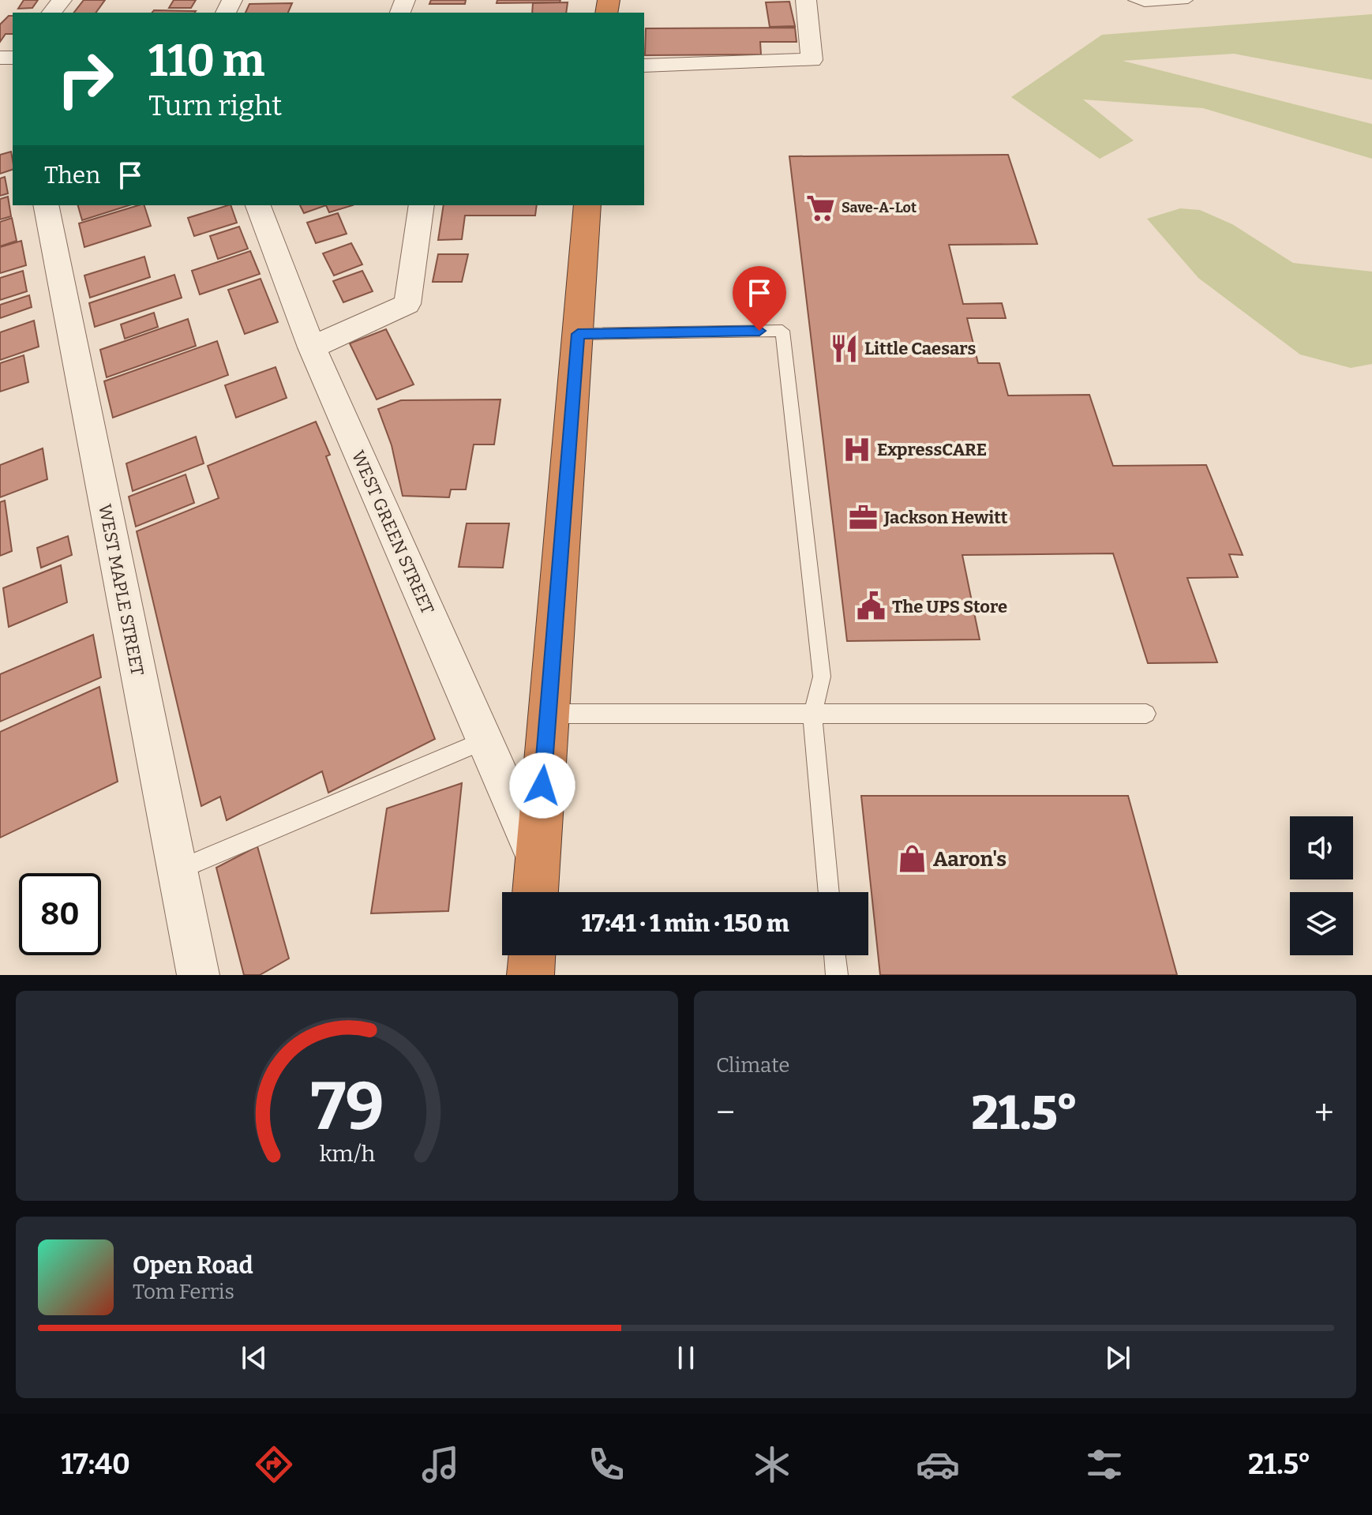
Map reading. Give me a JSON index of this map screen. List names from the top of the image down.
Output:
{
  "streets": {
    "street": ["WEST GREEN STREET", "WEST MAPLE STREET"]
  },
  "places": {
    "supermarket": ["Save-A-Lot"],
    "restaurant": ["Little Caesars"],
    "hospital": ["ExpressCARE"],
    "office": ["Jackson Hewitt"],
    "public building": ["The UPS Store"],
    "shop": ["Aaron's"]
  },
  "page": {
    "turn": ["110 m", "Turn right"],
    "then": "Then",
    "limit": "80",
    "trip": "17:41 · 1 min · 150 m",
    "tile": "Climate",
    "heat": ["−", "21.5°", "+"],
    "song": ["Open Road", "Tom Ferris"],
    "tabs": ["17:40", "21.5°"],
    "gauge": ["79", "km/h"]
  }
}
